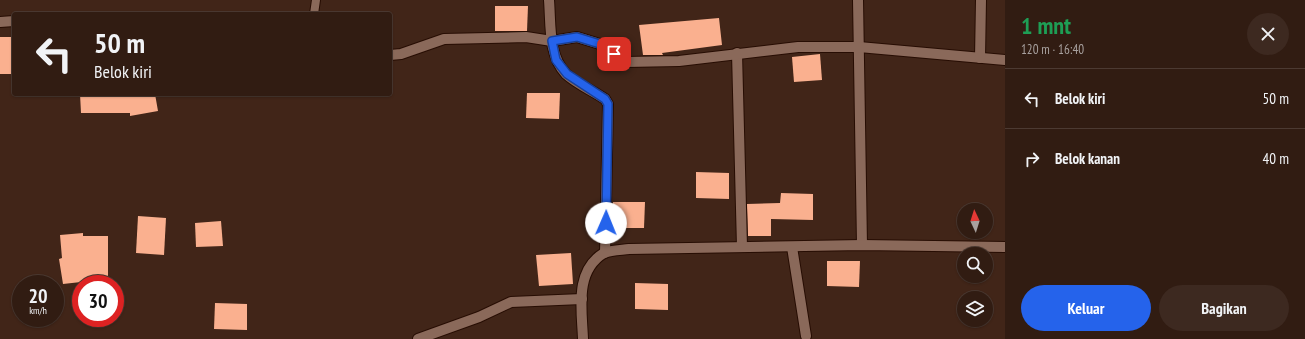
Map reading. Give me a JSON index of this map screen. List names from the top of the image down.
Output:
{
  "north": "top",
  "page": {
    "heading": ["1 mnt", "120 m · 16:40"],
    "turn": ["50 m", "Belok kiri"],
    "list": [
      {
        "name": "Belok kiri",
        "value": "50 m"
      },
      {
        "name": "Belok kanan",
        "value": "40 m"
      }
    ],
    "speed": "20 km/h",
    "limit": "30",
    "buttons": ["Keluar", "Bagikan"]
  }
}
